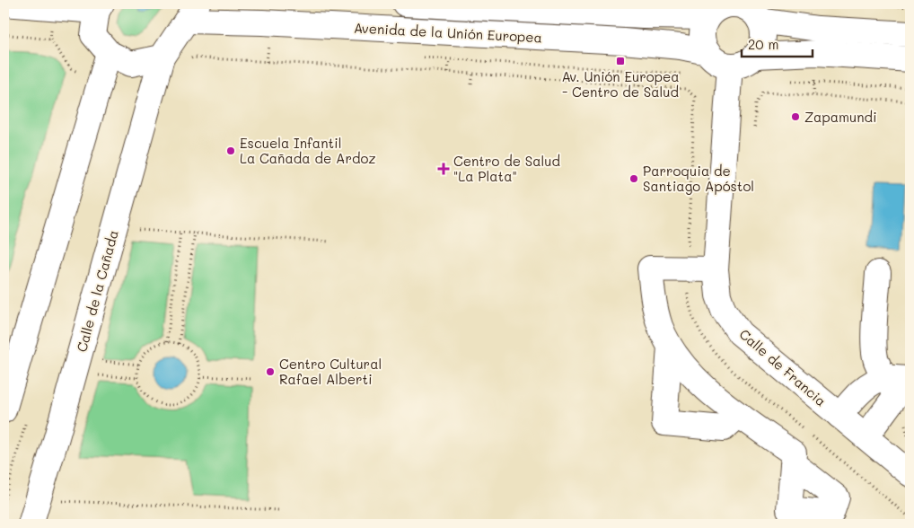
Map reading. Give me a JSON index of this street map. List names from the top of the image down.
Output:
{
  "streets": {
    "street": ["Avenida de la Unión Europea", "Calle de la Cañada", "Calle de Francia"]
  },
  "crossings": [
    ["Avenida de la Unión Europea", "Calle de la Cañada"],
    ["Avenida de la Unión Europea", "Calle de Francia"]
  ],
  "places": {
    "transit": ["Av. Unión Europea - Centro de Salud"],
    "other": [
      "Zapamundi",
      "Escuela Infantil La Cañada de Ardoz",
      "Parroquia de Santiago Apóstol",
      "Centro Cultural Rafael Alberti"
    ],
    "health": ["Centro de Salud \"La Plata\""]
  },
  "scale_bar": "20 m"
}
